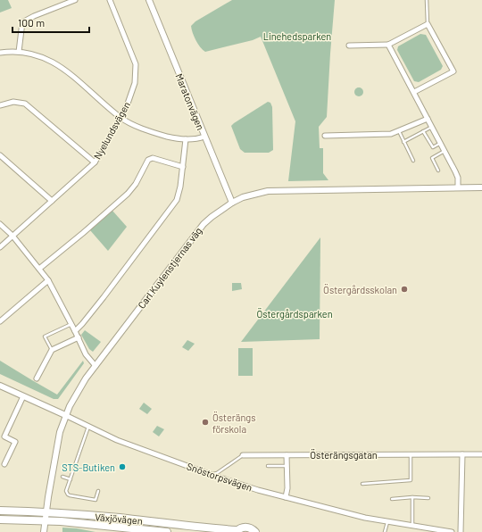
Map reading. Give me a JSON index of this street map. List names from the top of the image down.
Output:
{
  "streets": {
    "highway": ["Växjövägen"],
    "street": [
      "Maratonvägen",
      "Nyelundsvägen",
      "Carl Kuylenstjernas väg",
      "Österängsgatan",
      "Snöstorpsvägen"
    ]
  },
  "crossings": [
    ["Maratonvägen", "Carl Kuylenstjernas väg"],
    ["Carl Kuylenstjernas väg", "Snöstorpsvägen"],
    ["Carl Kuylenstjernas väg", "Växjövägen"],
    ["Österängsgatan", "Snöstorpsvägen"]
  ],
  "parks": ["Linehedsparken", "Östergårdsparken"],
  "places": ["Östergårdsskolan", "Österängs förskola", "STS-Butiken"],
  "scale_bar": "100 m"
}
